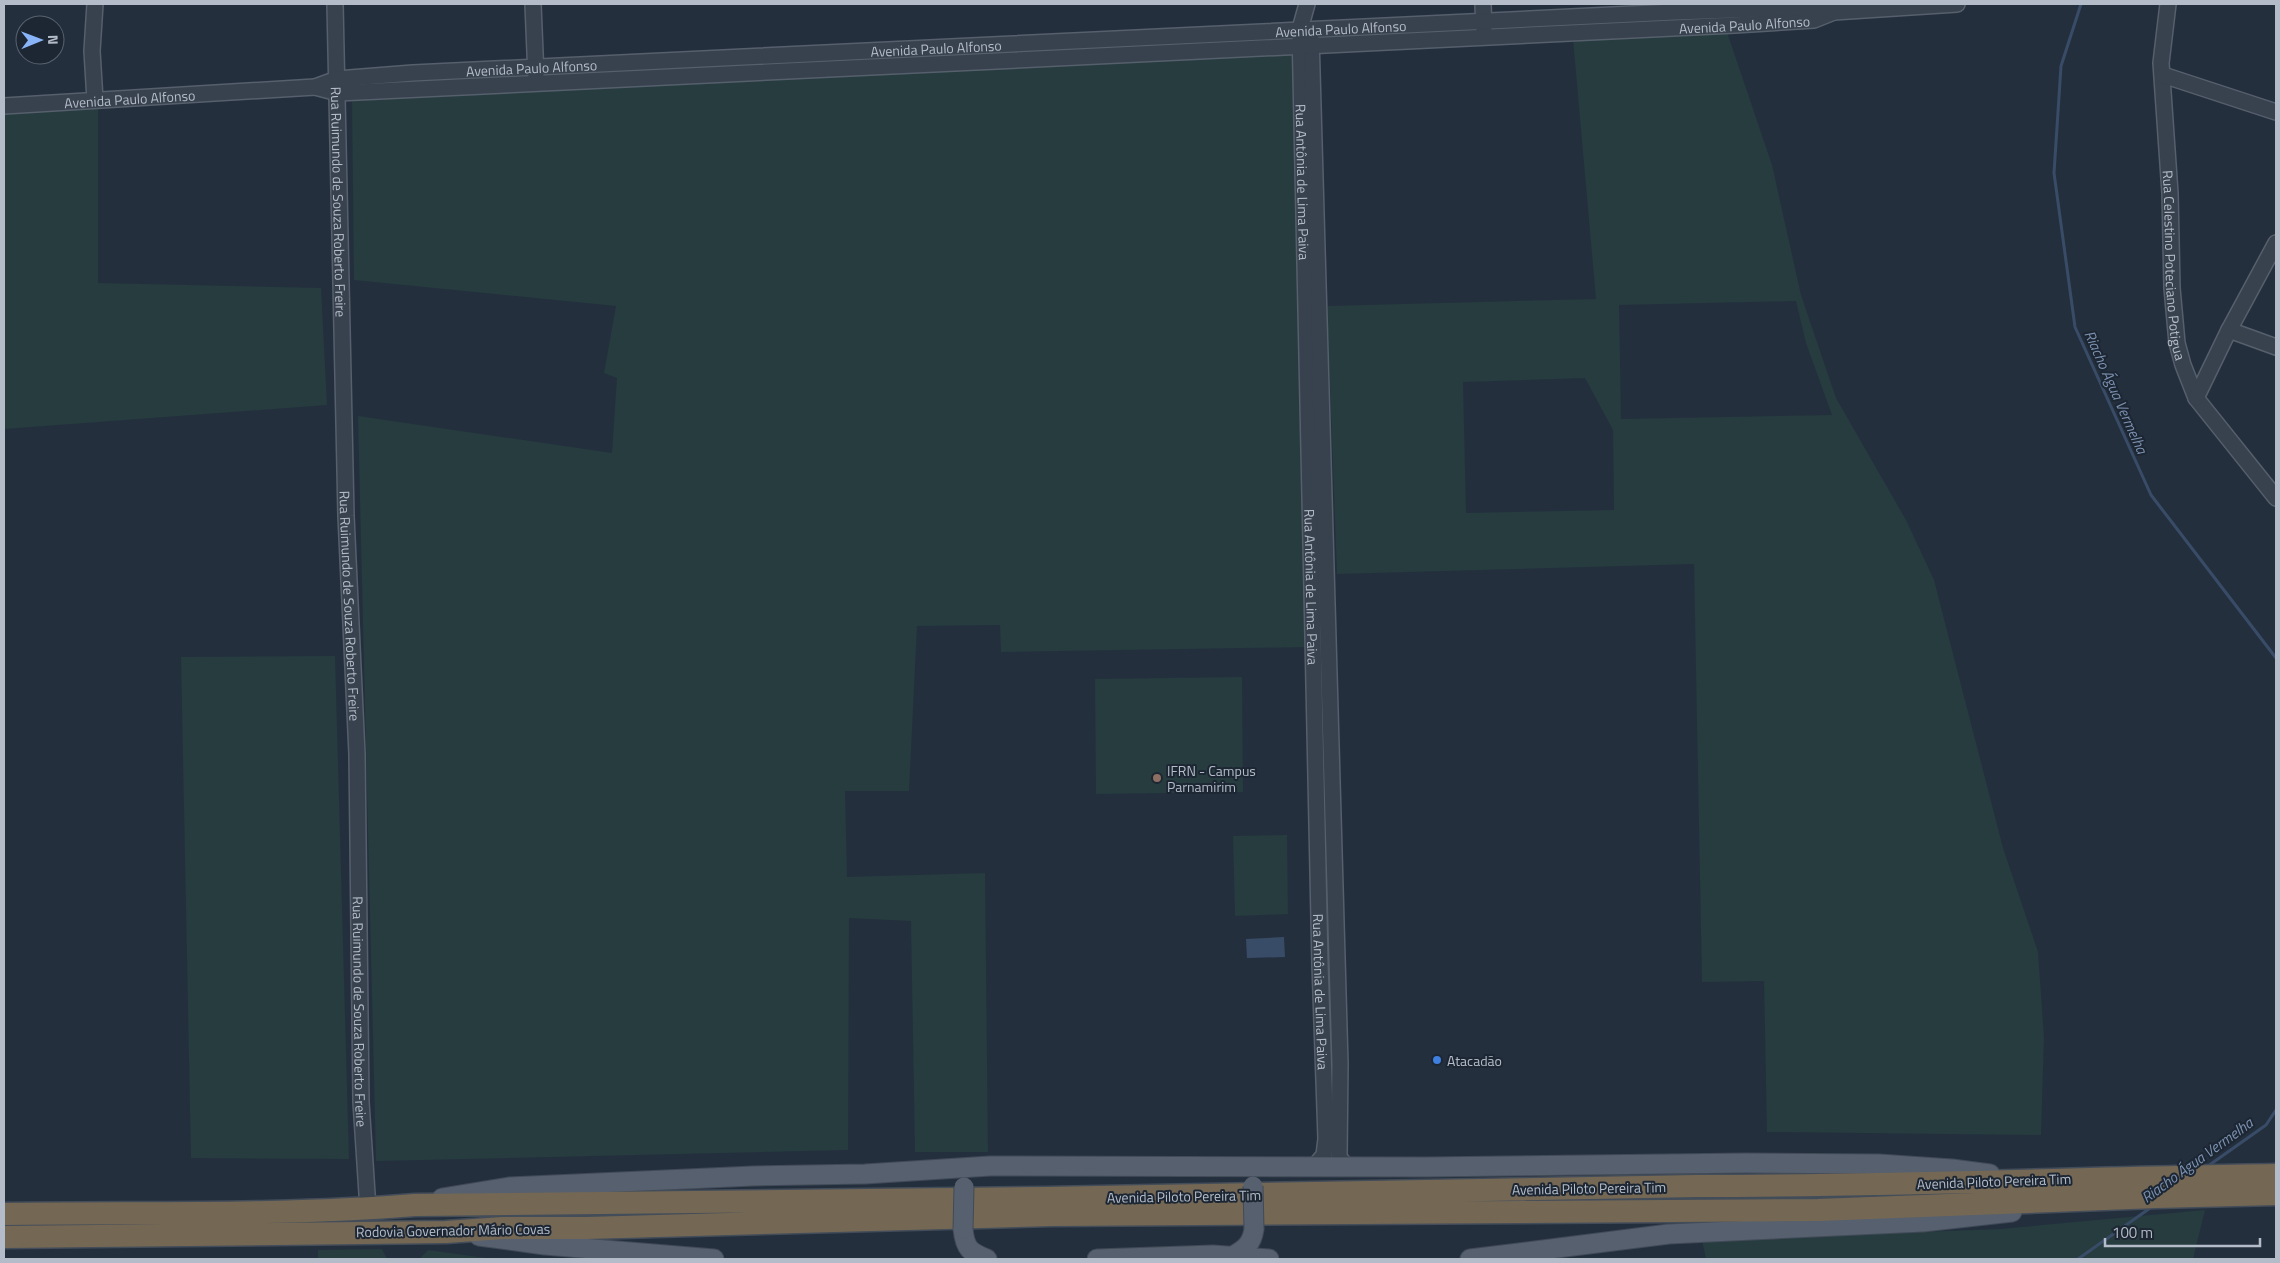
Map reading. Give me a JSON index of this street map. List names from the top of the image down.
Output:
{
  "streets": {
    "highway": ["Avenida Piloto Pereira Tim", "Rodovia Governador Mário Covas"],
    "street": [
      "Avenida Paulo Alfonso",
      "Rua Antônia de Lima Paiva",
      "Rua Ruimundo de Souza Roberto Freire",
      "Rua Celestino Poteciano Potigua"
    ]
  },
  "crossings": [
    ["Avenida Paulo Alfonso", "Rua Antônia de Lima Paiva"],
    ["Avenida Paulo Alfonso", "Rua Ruimundo de Souza Roberto Freire"],
    ["Rua Ruimundo de Souza Roberto Freire", "Rodovia Governador Mário Covas"],
    ["Avenida Piloto Pereira Tim", "Rodovia Governador Mário Covas"]
  ],
  "water": ["Riacho Água Vermelha"],
  "places": ["IFRN - Campus Parnamirim", "Atacadão"],
  "scale_bar": "100 m",
  "north": "right"
}
